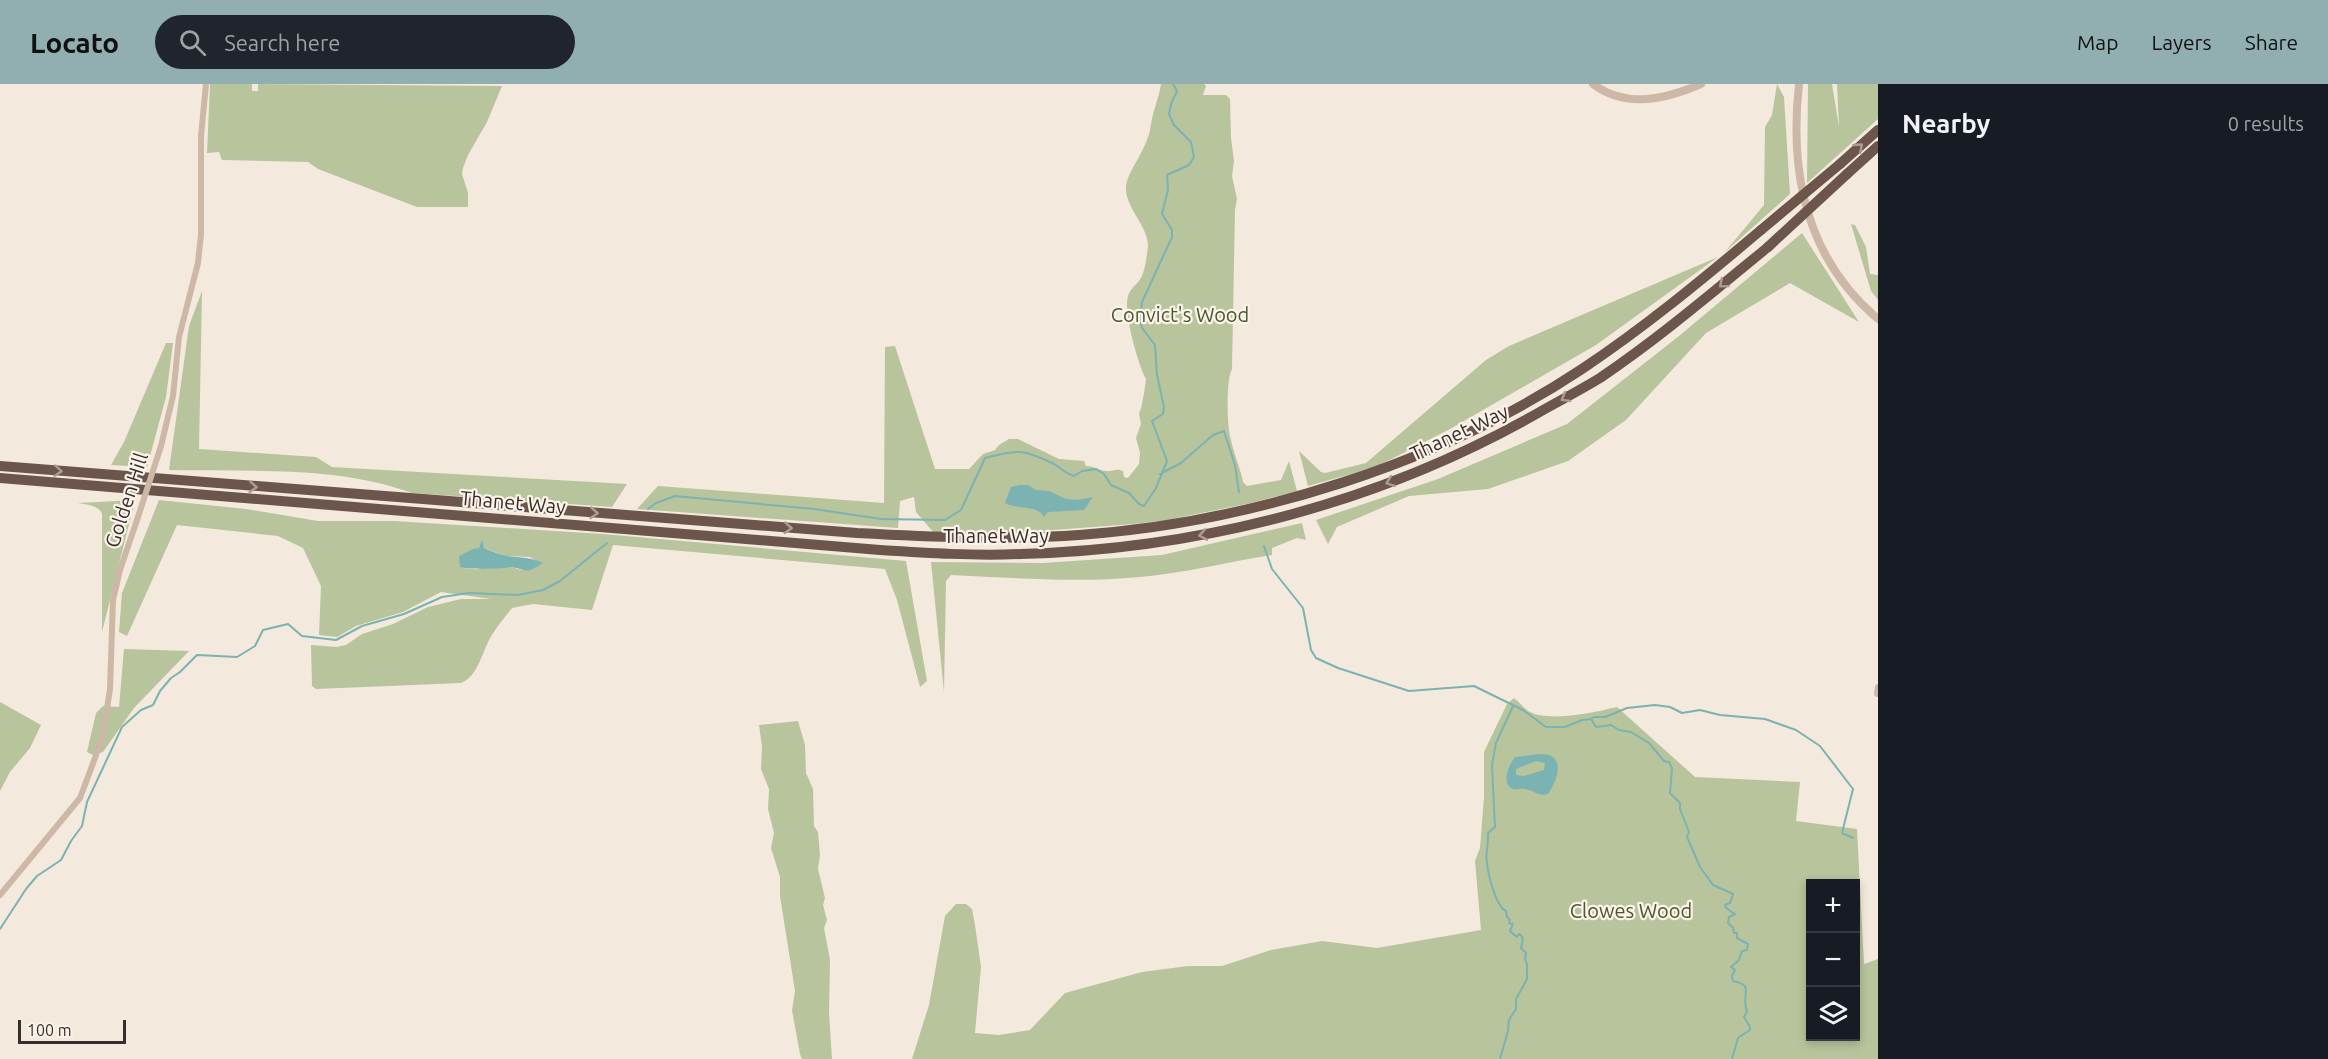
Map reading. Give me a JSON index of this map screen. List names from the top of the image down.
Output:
{
  "streets": {
    "highway": ["Thanet Way"],
    "street": ["Golden Hill"]
  },
  "parks": ["Convict's Wood", "Clowes Wood"],
  "scale_bar": "100 m",
  "page": {
    "header": "Locato",
    "search": "Search here",
    "nav": ["Map", "Layers", "Share"],
    "heading": ["Nearby", "0 results"],
    "map_buttons": ["+", "−"],
    "scale": "100 m"
  }
}
